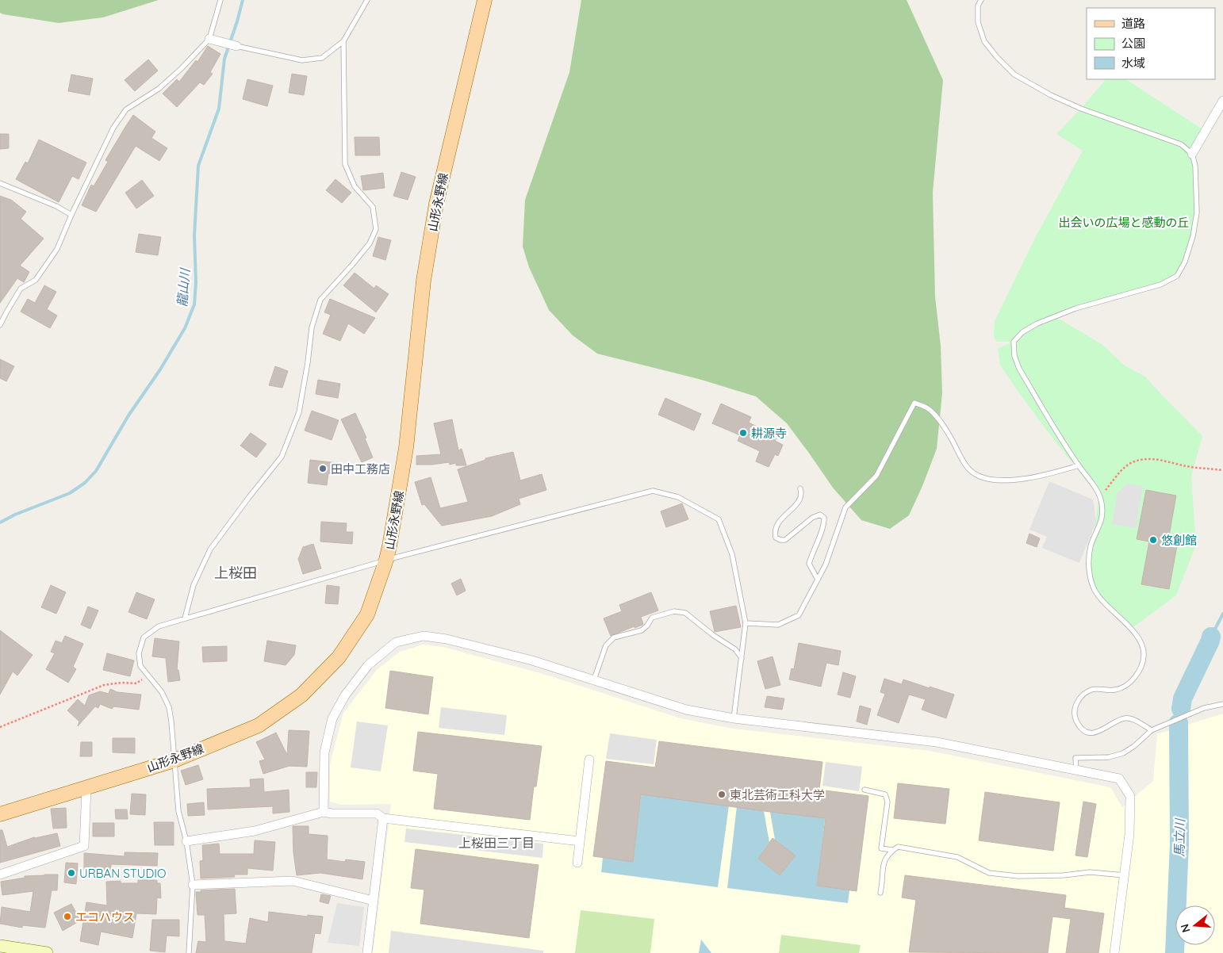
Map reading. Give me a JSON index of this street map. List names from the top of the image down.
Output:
{
  "streets": {
    "main road": ["山形永野線"]
  },
  "districts": ["上桜田", "上桜田三丁目"],
  "water": ["龍山川", "馬立川"],
  "parks": ["出会いの広場と感動の丘"],
  "places": [
    "耕源寺",
    "田中工務店",
    "悠創館",
    "東北芸術工科大学",
    "URBAN STUDIO",
    "エコハウス"
  ],
  "legend": ["道路", "公園", "水域"],
  "north": "left"
}
